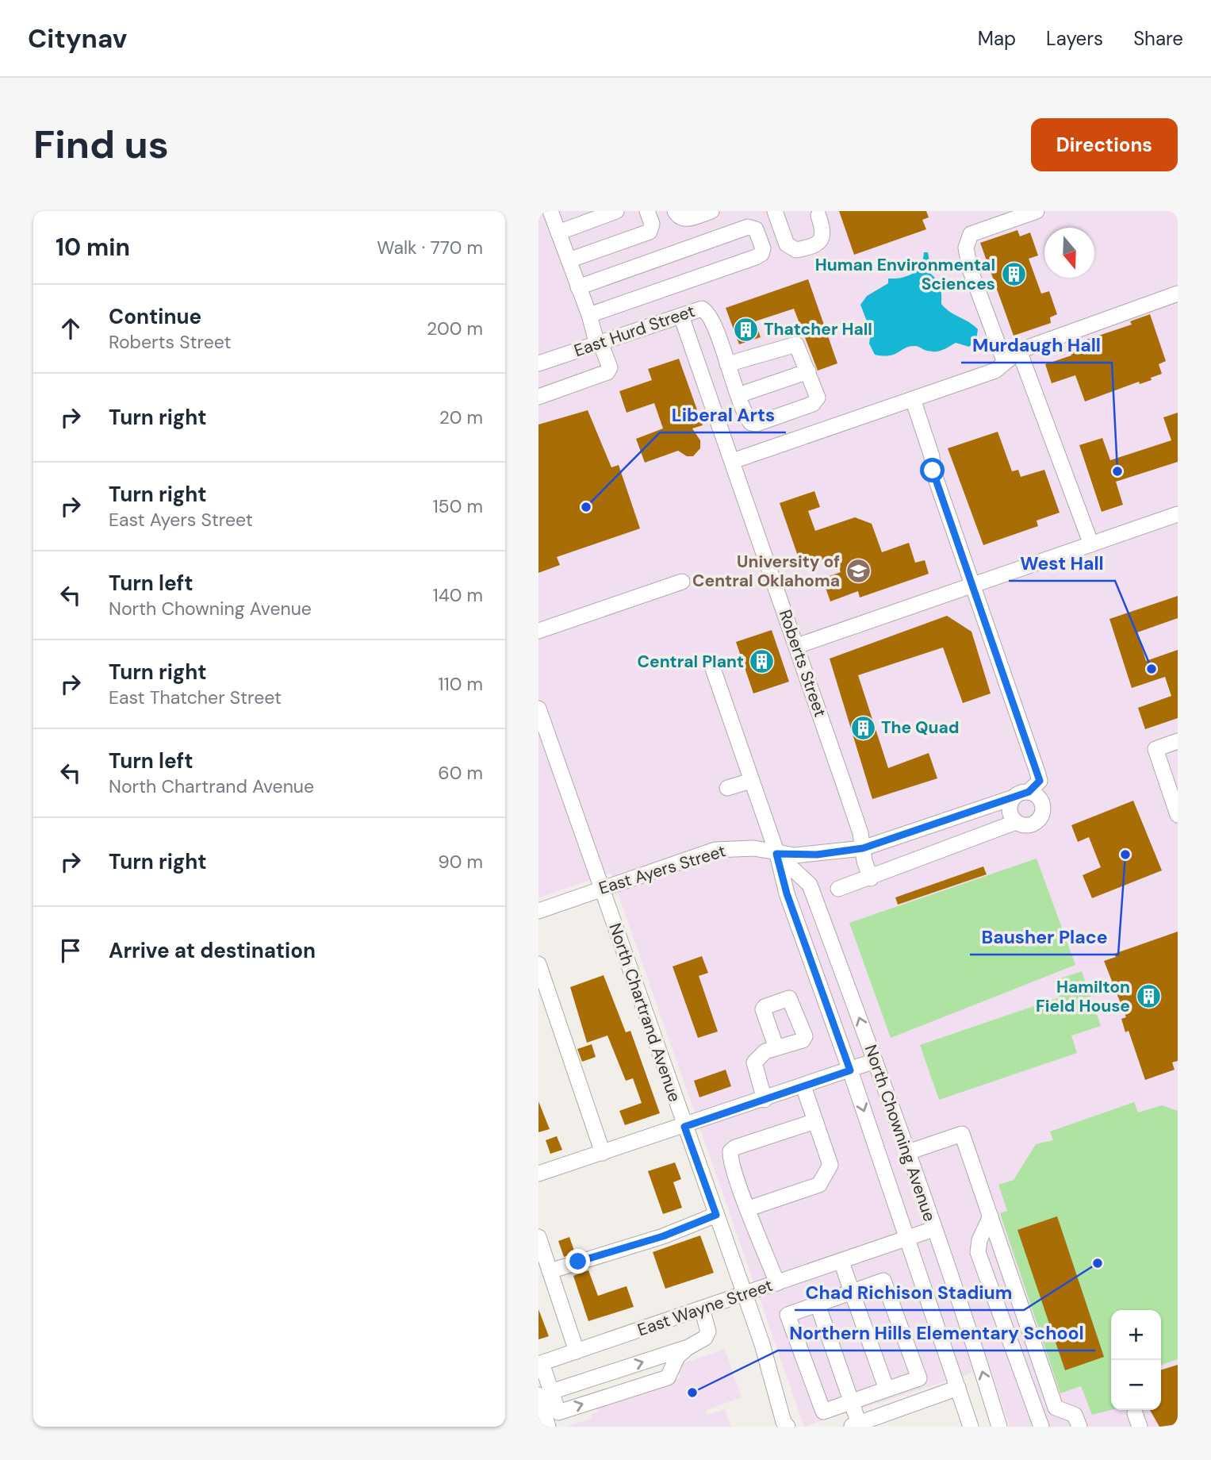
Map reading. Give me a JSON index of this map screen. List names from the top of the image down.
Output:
{
  "streets": {
    "street": [
      "East Hurd Street",
      "Roberts Street",
      "East Ayers Street",
      "North Chartrand Avenue",
      "North Chowning Avenue",
      "East Wayne Street"
    ]
  },
  "crossings": [
    ["Roberts Street", "East Ayers Street"],
    ["East Ayers Street", "North Chartrand Avenue"],
    ["East Ayers Street", "North Chowning Avenue"],
    ["North Chartrand Avenue", "East Wayne Street"],
    ["North Chowning Avenue", "East Wayne Street"]
  ],
  "places": {
    "building": [
      "Human Environmental Sciences",
      "Thatcher Hall",
      "Central Plant",
      "The Quad",
      "Hamilton Field House"
    ],
    "other": [
      "Murdaugh Hall",
      "Liberal Arts",
      "West Hall",
      "Bausher Place",
      "Chad Richison Stadium",
      "Northern Hills Elementary School"
    ],
    "school or university": ["University of Central Oklahoma"]
  },
  "north": "bottom",
  "page": {
    "header": "Citynav",
    "nav": ["Map", "Layers", "Share"],
    "buttons": "Directions",
    "title": "Find us",
    "heading": ["10 min", "Walk · 770 m"],
    "list": [
      ["Continue", "Roberts Street", "200 m"],
      ["Turn right", "20 m"],
      ["Turn right", "East Ayers Street", "150 m"],
      ["Turn left", "North Chowning Avenue", "140 m"],
      ["Turn right", "East Thatcher Street", "110 m"],
      ["Turn left", "North Chartrand Avenue", "60 m"],
      ["Turn right", "90 m"],
      "Arrive at destination"
    ],
    "map_buttons": ["+", "−"]
  }
}
